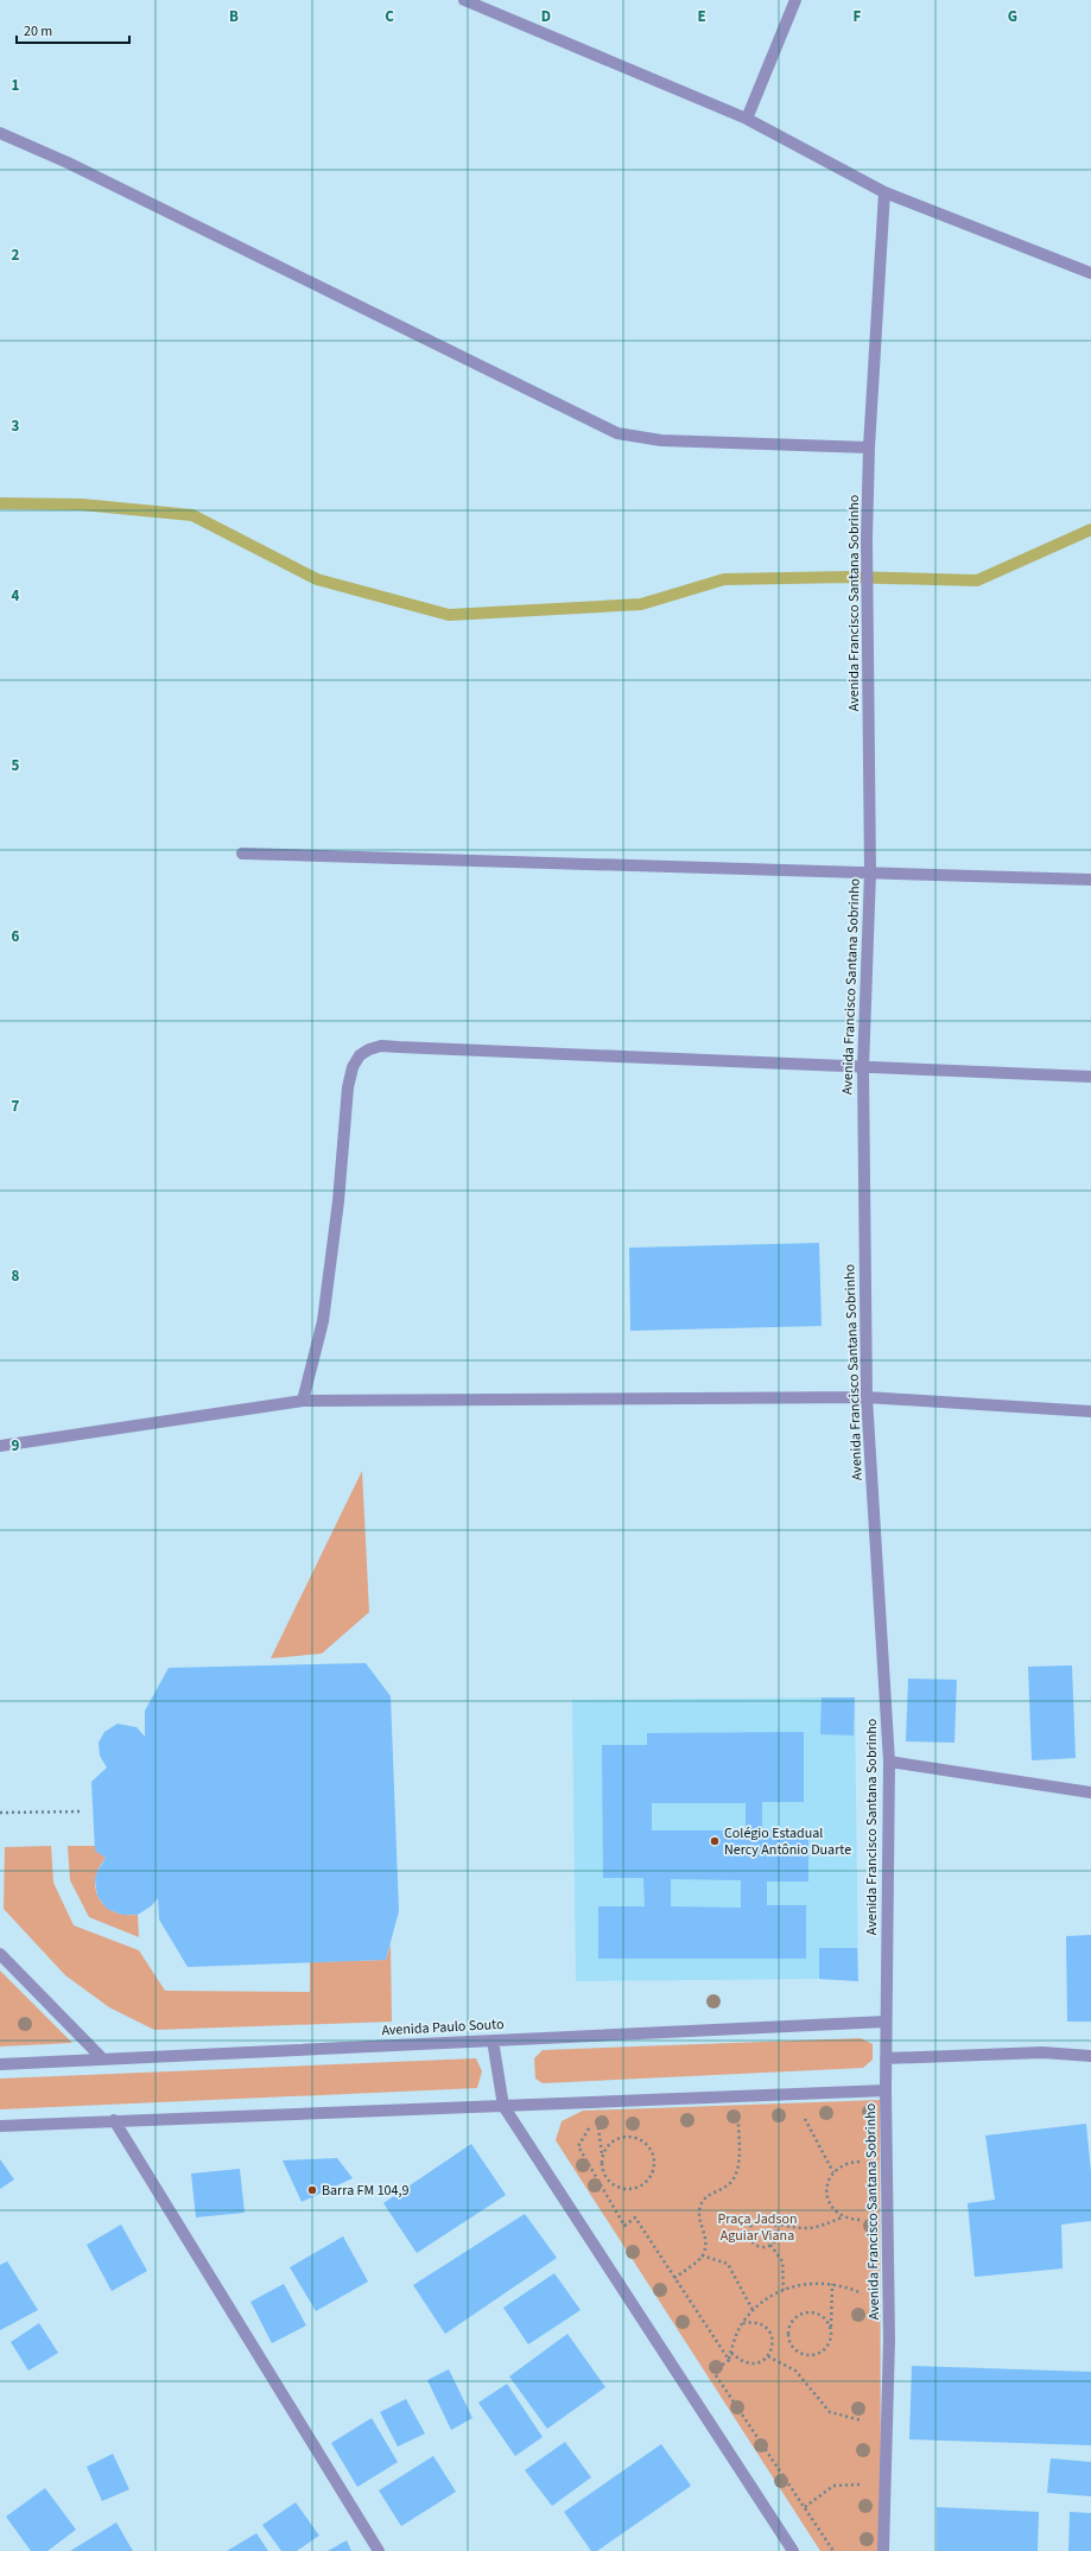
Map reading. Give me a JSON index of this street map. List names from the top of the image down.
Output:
{
  "streets": {
    "street": ["Avenida Francisco Santana Sobrinho", "Avenida Paulo Souto"]
  },
  "crossings": [
    ["Avenida Francisco Santana Sobrinho", "Avenida Paulo Souto"]
  ],
  "parks": ["Praça Jadson Aguiar Viana"],
  "places": ["Colégio Estadual Nercy Antônio Duarte", "Barra FM 104,9"],
  "scale_bar": "20 m",
  "grid": {
    "columns": [
      "B",
      "C",
      "D",
      "E",
      "F",
      "G"
    ],
    "rows": [
      "1",
      "2",
      "3",
      "4",
      "5",
      "6",
      "7",
      "8",
      "9"
    ]
  }
}
